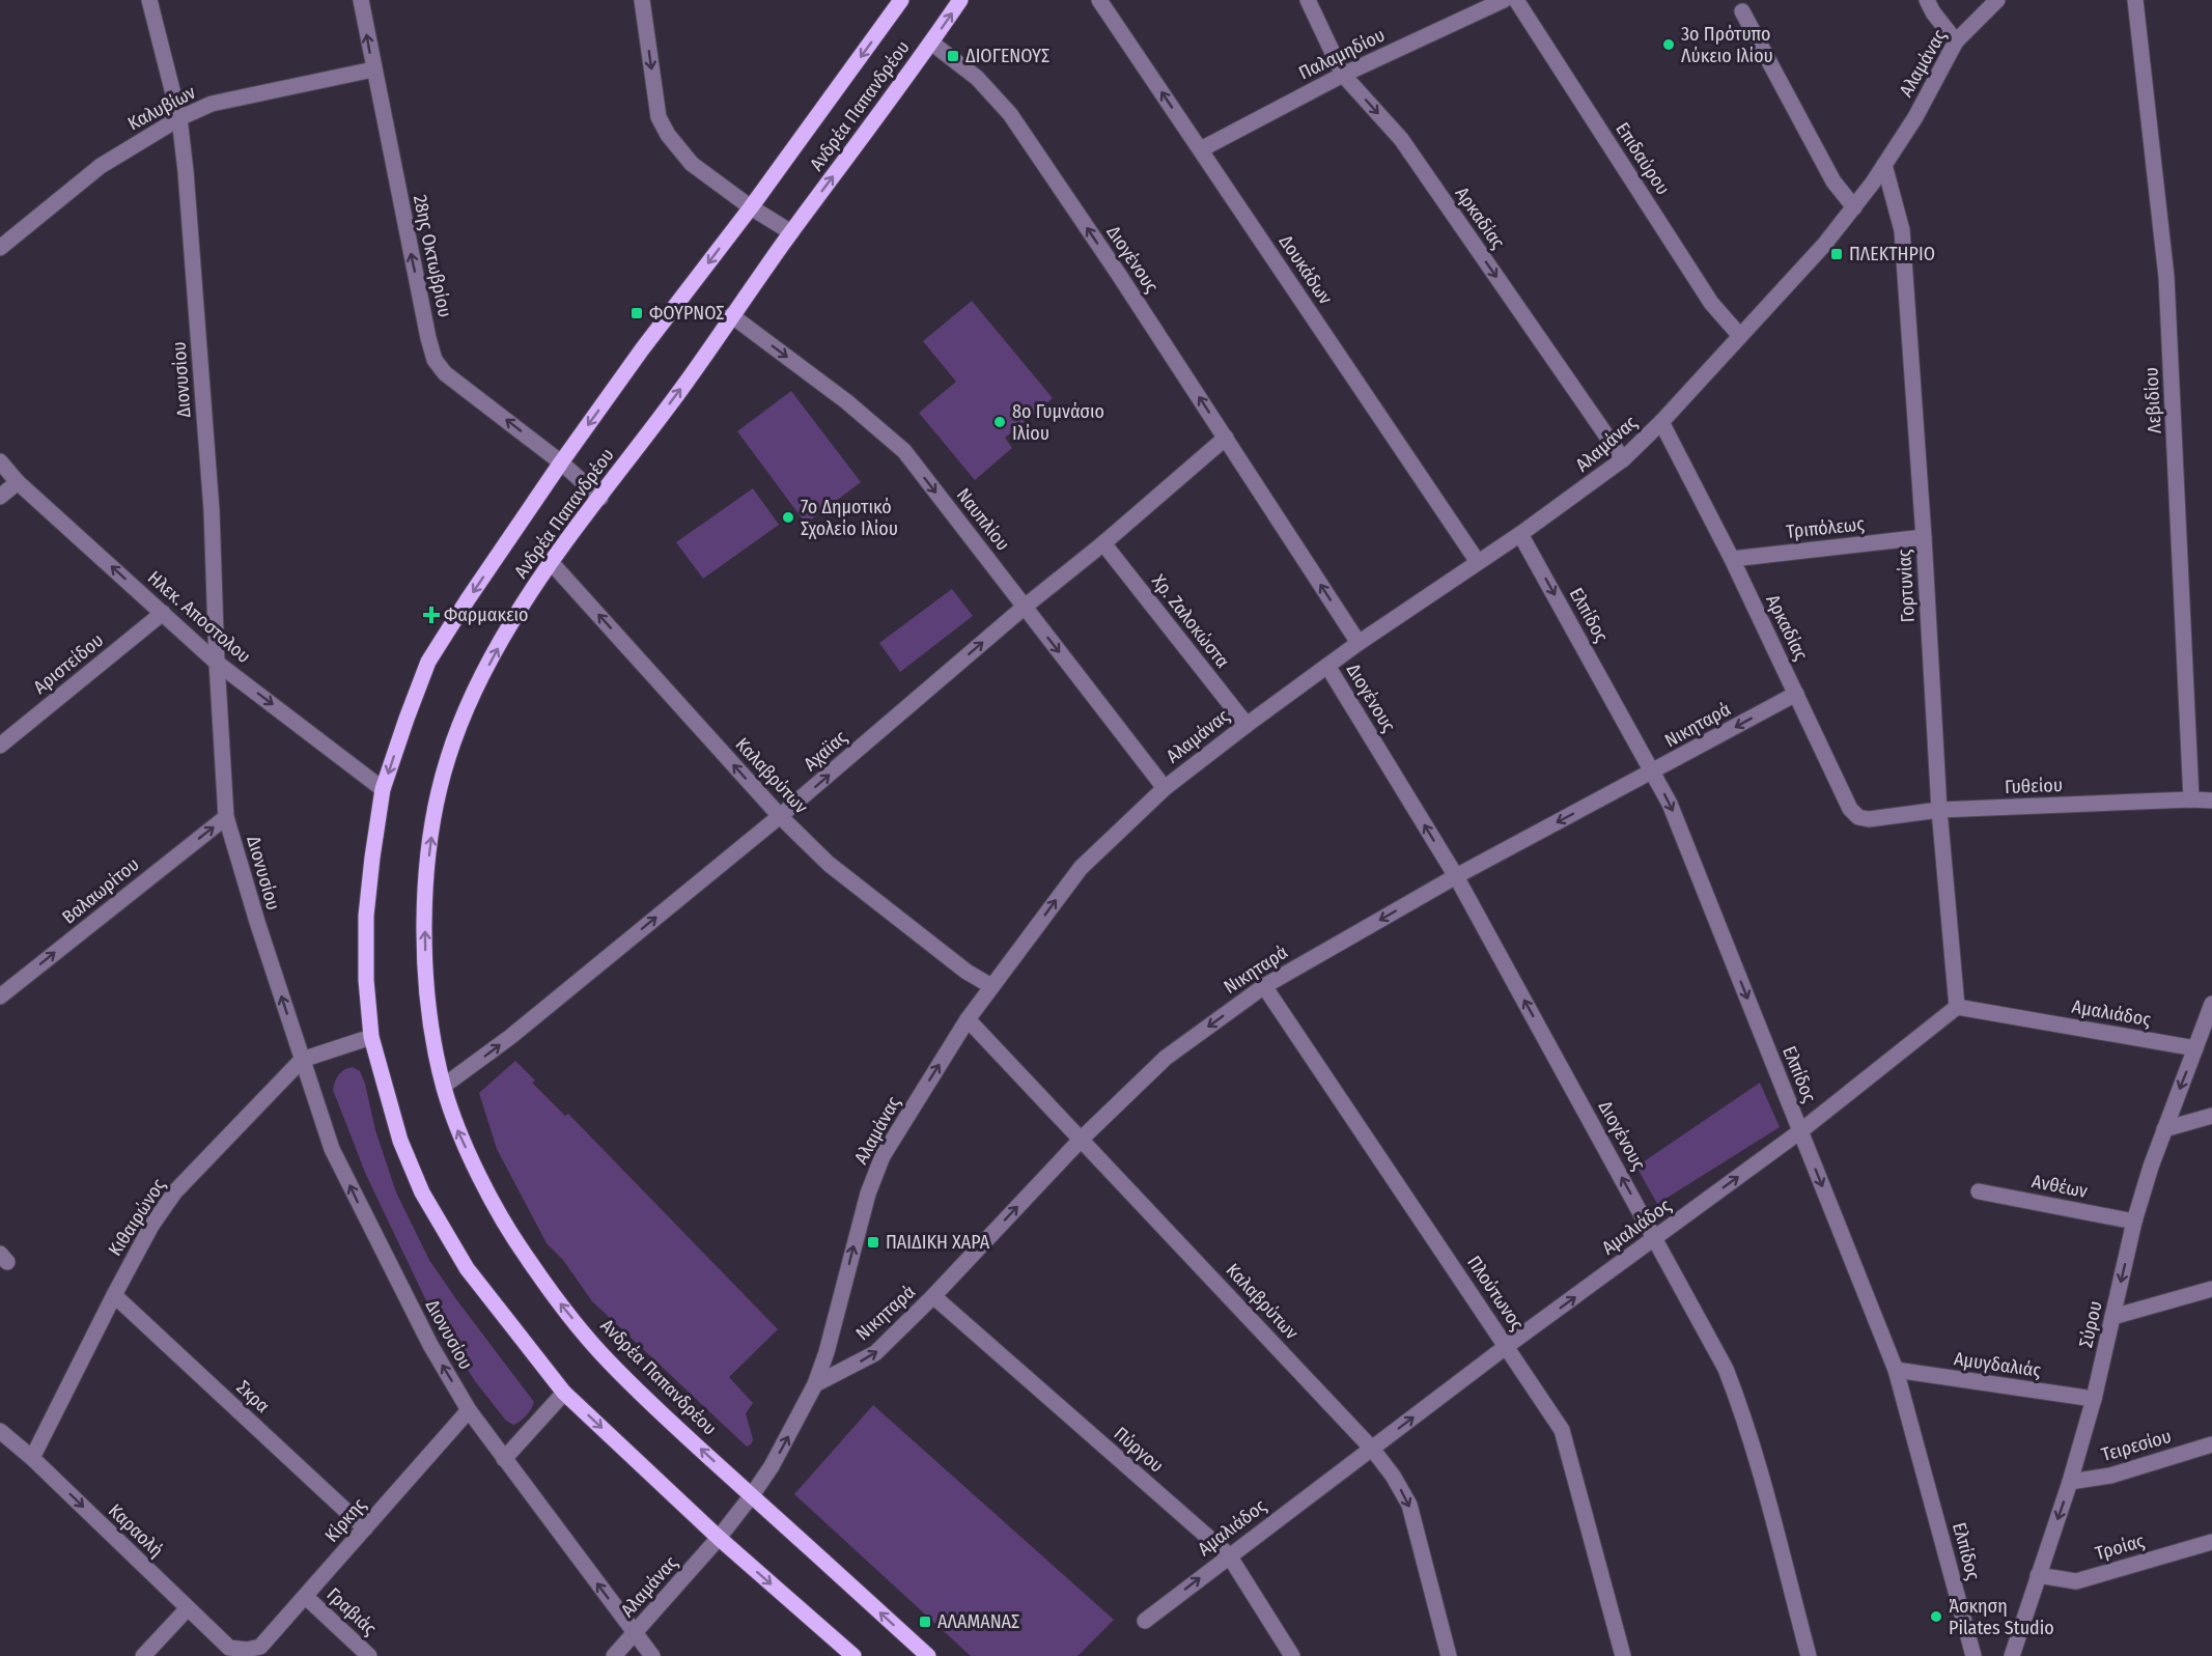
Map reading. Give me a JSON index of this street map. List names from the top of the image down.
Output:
{
  "streets": {
    "main road": ["Ανδρέα Παπανδρέου"],
    "street": [
      "Παλαμηδίου",
      "Αλαμάνας",
      "Καλυβίων",
      "Επιδαύρου",
      "Αρκαδίας",
      "28ης Οκτωβρίου",
      "Διογένους",
      "Δουκάδων",
      "Διονυσίου",
      "Λεβιδίου",
      "Ναυπλίου",
      "Τριπόλεως",
      "Γορτυνίας",
      "Ελπίδος",
      "Ηλεκ. Αποστολου",
      "Χρ. Ζαλοκώστα",
      "Αριστείδου",
      "Νικηταρά",
      "Αχαϊας",
      "Καλαβρύτων",
      "Γυθείου",
      "Βαλαωρίτου",
      "Αμαλιάδος",
      "Ανθέων",
      "Κιθαιρώνος",
      "Πλούτωνος",
      "Σύρου",
      "Αμυγδαλιάς",
      "Σκρα",
      "Τειρεσίου",
      "Πύργου",
      "Κίρκης",
      "Καραολή",
      "Τροίας",
      "Γραβιάς"
    ]
  },
  "crossings": [
    ["Παλαμηδίου", "Αρκαδίας"],
    ["Παλαμηδίου", "Δουκάδων"],
    ["Αλαμάνας", "Ανδρέα Παπανδρέου"],
    ["Αλαμάνας", "Επιδαύρου"],
    ["Αλαμάνας", "Αρκαδίας"],
    ["Αλαμάνας", "Διογένους"],
    ["Αλαμάνας", "Δουκάδων"],
    ["Αλαμάνας", "Διονυσίου"],
    ["Αλαμάνας", "Ναυπλίου"],
    ["Αλαμάνας", "Γορτυνίας"],
    ["Αλαμάνας", "Ελπίδος"],
    ["Αλαμάνας", "Χρ. Ζαλοκώστα"],
    ["Αλαμάνας", "Νικηταρά"],
    ["Αλαμάνας", "Καλαβρύτων"],
    ["Ανδρέα Παπανδρέου", "28ης Οκτωβρίου"],
    ["Ανδρέα Παπανδρέου", "Διογένους"],
    ["Ανδρέα Παπανδρέου", "Ναυπλίου"],
    ["Ανδρέα Παπανδρέου", "Ηλεκ. Αποστολου"],
    ["Ανδρέα Παπανδρέου", "Αχαϊας"],
    ["Ανδρέα Παπανδρέου", "Καλαβρύτων"],
    ["Ανδρέα Παπανδρέου", "Κιθαιρώνος"],
    ["Καλυβίων", "28ης Οκτωβρίου"],
    ["Καλυβίων", "Διονυσίου"],
    ["Αρκαδίας", "Τριπόλεως"],
    ["Αρκαδίας", "Νικηταρά"],
    ["Αρκαδίας", "Γυθείου"],
    ["Διογένους", "Νικηταρά"],
    ["Διογένους", "Αχαϊας"],
    ["Διογένους", "Αμαλιάδος"],
    ["Διονυσίου", "Ηλεκ. Αποστολου"],
    ["Διονυσίου", "Βαλαωρίτου"],
    ["Διονυσίου", "Κιθαιρώνος"],
    ["Διονυσίου", "Κίρκης"],
    ["Λεβιδίου", "Γυθείου"],
    ["Ναυπλίου", "Αχαϊας"],
    ["Τριπόλεως", "Γορτυνίας"],
    ["Γορτυνίας", "Γυθείου"],
    ["Γορτυνίας", "Αμαλιάδος"],
    ["Ελπίδος", "Νικηταρά"],
    ["Ελπίδος", "Αμαλιάδος"],
    ["Ελπίδος", "Αμυγδαλιάς"],
    ["Ηλεκ. Αποστολου", "Αριστείδου"],
    ["Χρ. Ζαλοκώστα", "Αχαϊας"],
    ["Νικηταρά", "Καλαβρύτων"],
    ["Νικηταρά", "Πλούτωνος"],
    ["Νικηταρά", "Πύργου"],
    ["Αχαϊας", "Καλαβρύτων"],
    ["Καλαβρύτων", "Αμαλιάδος"],
    ["Αμαλιάδος", "Πλούτωνος"],
    ["Αμαλιάδος", "Σύρου"],
    ["Αμαλιάδος", "Πύργου"],
    ["Ανθέων", "Σύρου"],
    ["Κιθαιρώνος", "Σκρα"],
    ["Κιθαιρώνος", "Καραολή"],
    ["Σύρου", "Αμυγδαλιάς"],
    ["Σύρου", "Τειρεσίου"],
    ["Σύρου", "Τροίας"],
    ["Σκρα", "Κίρκης"],
    ["Κίρκης", "Καραολή"],
    ["Κίρκης", "Γραβιάς"]
  ],
  "one_way": [
    "Αλαμάνας",
    "Αρκαδίας",
    "28ης Οκτωβρίου",
    "Διογένους",
    "Διονυσίου",
    "Ναυπλίου",
    "Ελπίδος",
    "Αχαϊας",
    "Βαλαωρίτου",
    "Αμαλιάδος",
    "Σύρου",
    "Καραολή"
  ],
  "places": {
    "other": [
      "3ο Πρότυπο Λύκειο Ιλίου",
      "8ο Γυμνάσιο Ιλίου",
      "7ο Δημοτικό Σχολείο Ιλίου",
      "Άσκηση Pilates Studio"
    ],
    "transit": [
      "ΔΙΟΓΕΝΟΥΣ",
      "ΠΛΕΚΤΗΡΙΟ",
      "ΦΟΥΡΝΟΣ",
      "ΠΑΙΔΙΚΗ ΧΑΡΑ",
      "ΑΛΑΜΑΝΑΣ"
    ],
    "health": ["Φαρμακειο"]
  }
}
